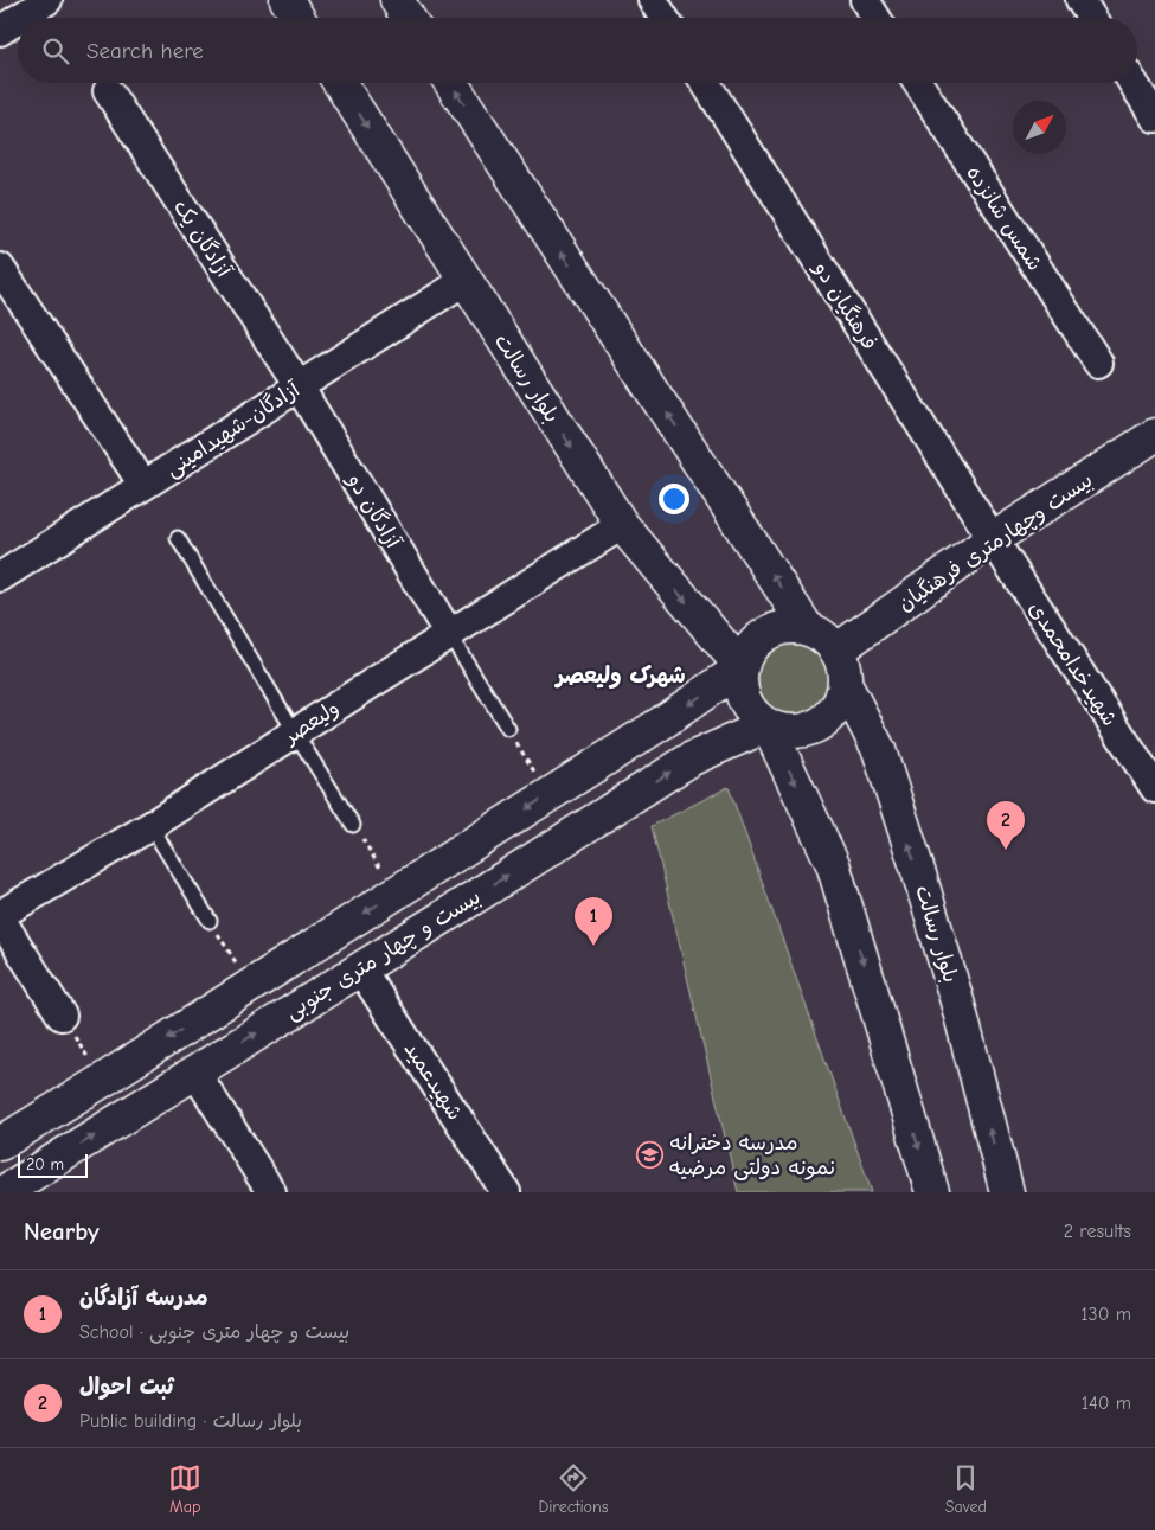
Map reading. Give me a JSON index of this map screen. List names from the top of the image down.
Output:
{
  "streets": {
    "street": [
      "شمس شانزده",
      "آزادگان یک",
      "فرهنگیان دو",
      "بلوار رسالت",
      "آزادگان-شهیدامینی",
      "آزادگان دو",
      "بیست وچهارمتری فرهنگیان",
      "شهیدخدامحمدی",
      "ولیعصر",
      "بیست و چهار متری جنوبی",
      "شهیدعمید"
    ]
  },
  "crossings": [
    ["آزادگان یک", "آزادگان-شهیدامینی"],
    ["آزادگان یک", "آزادگان دو"],
    ["فرهنگیان دو", "بیست وچهارمتری فرهنگیان"],
    ["فرهنگیان دو", "شهیدخدامحمدی"],
    ["بلوار رسالت", "آزادگان-شهیدامینی"],
    ["بلوار رسالت", "بیست وچهارمتری فرهنگیان"],
    ["بلوار رسالت", "ولیعصر"],
    ["بلوار رسالت", "بیست و چهار متری جنوبی"],
    ["آزادگان-شهیدامینی", "آزادگان دو"],
    ["آزادگان دو", "ولیعصر"],
    ["بیست وچهارمتری فرهنگیان", "شهیدخدامحمدی"],
    ["بیست وچهارمتری فرهنگیان", "بیست و چهار متری جنوبی"],
    ["بیست و چهار متری جنوبی", "شهیدعمید"]
  ],
  "districts": ["شهرک ولیعصر"],
  "places": {
    "school or university": ["مدرسه دخترانه نمونه دولتی مرضیه"]
  },
  "scale_bar": "20 m",
  "north": "top right",
  "page": {
    "search": "Search here",
    "pins": ["2", "1"],
    "scale": "20 m",
    "heading": ["Nearby", "2 results"],
    "list": [
      {
        "mark": "1",
        "name": "مدرسه آزادگان",
        "note": "School · بیست و چهار متری جنوبی",
        "value": "130 m"
      },
      {
        "mark": "2",
        "name": "ثبت احوال",
        "note": "Public building · بلوار رسالت",
        "value": "140 m"
      }
    ],
    "nav": ["Map", "Directions", "Saved"]
  }
}
